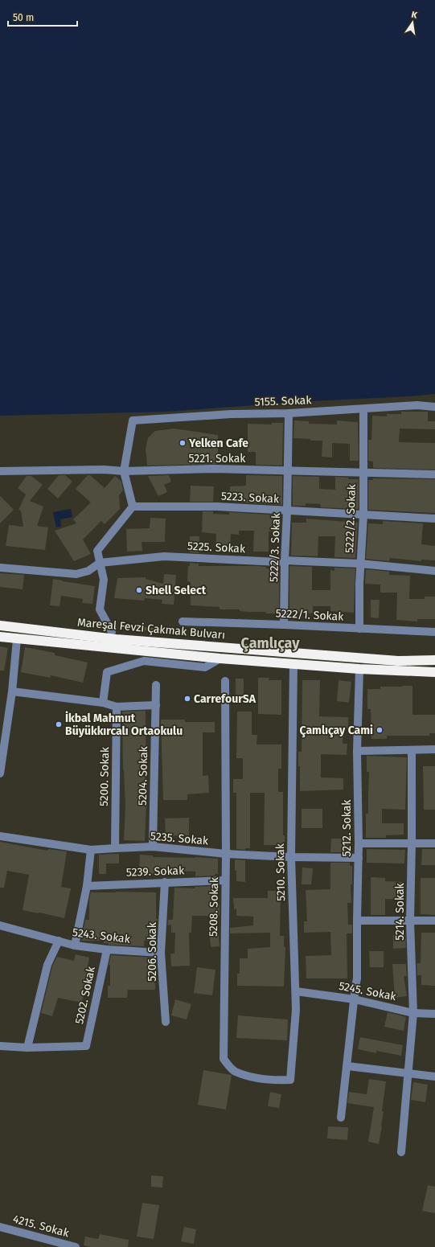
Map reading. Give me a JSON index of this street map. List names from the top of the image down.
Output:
{
  "streets": {
    "highway": ["Mareşal Fevzi Çakmak Bulvarı"],
    "street": [
      "5155. Sokak",
      "5221. Sokak",
      "5223. Sokak",
      "5222/2. Sokak",
      "5225. Sokak",
      "5222/3. Sokak",
      "5222/1. Sokak",
      "5204. Sokak",
      "5200. Sokak",
      "5212. Sokak",
      "5235. Sokak",
      "5239. Sokak",
      "5210. Sokak",
      "5208. Sokak",
      "5214. Sokak",
      "5243. Sokak",
      "5206. Sokak",
      "5245. Sokak",
      "5202. Sokak",
      "4215. Sokak"
    ]
  },
  "crossings": [
    ["5155. Sokak", "5221. Sokak"],
    ["5155. Sokak", "5222/2. Sokak"],
    ["5155. Sokak", "5222/3. Sokak"],
    ["5221. Sokak", "5222/2. Sokak"],
    ["5221. Sokak", "5222/3. Sokak"],
    ["5223. Sokak", "5222/2. Sokak"],
    ["5223. Sokak", "5222/3. Sokak"],
    ["5222/2. Sokak", "5225. Sokak"],
    ["5222/2. Sokak", "5222/1. Sokak"],
    ["5225. Sokak", "5222/3. Sokak"],
    ["5222/3. Sokak", "5222/1. Sokak"],
    ["Mareşal Fevzi Çakmak Bulvarı", "5212. Sokak"],
    ["Mareşal Fevzi Çakmak Bulvarı", "5210. Sokak"],
    ["5204. Sokak", "5235. Sokak"],
    ["5200. Sokak", "5235. Sokak"],
    ["5212. Sokak", "5235. Sokak"],
    ["5212. Sokak", "5245. Sokak"],
    ["5235. Sokak", "5210. Sokak"],
    ["5235. Sokak", "5208. Sokak"],
    ["5239. Sokak", "5208. Sokak"],
    ["5239. Sokak", "5206. Sokak"],
    ["5210. Sokak", "5208. Sokak"],
    ["5210. Sokak", "5245. Sokak"],
    ["5214. Sokak", "5245. Sokak"],
    ["5243. Sokak", "5206. Sokak"],
    ["5243. Sokak", "5202. Sokak"]
  ],
  "districts": ["Çamlıçay"],
  "places": [
    "Yelken Cafe",
    "Shell Select",
    "CarrefourSA",
    "İkbal Mahmut Büyükkırcalı Ortaokulu",
    "Çamlıçay Cami"
  ],
  "scale_bar": "50 m",
  "north": "top"
}
